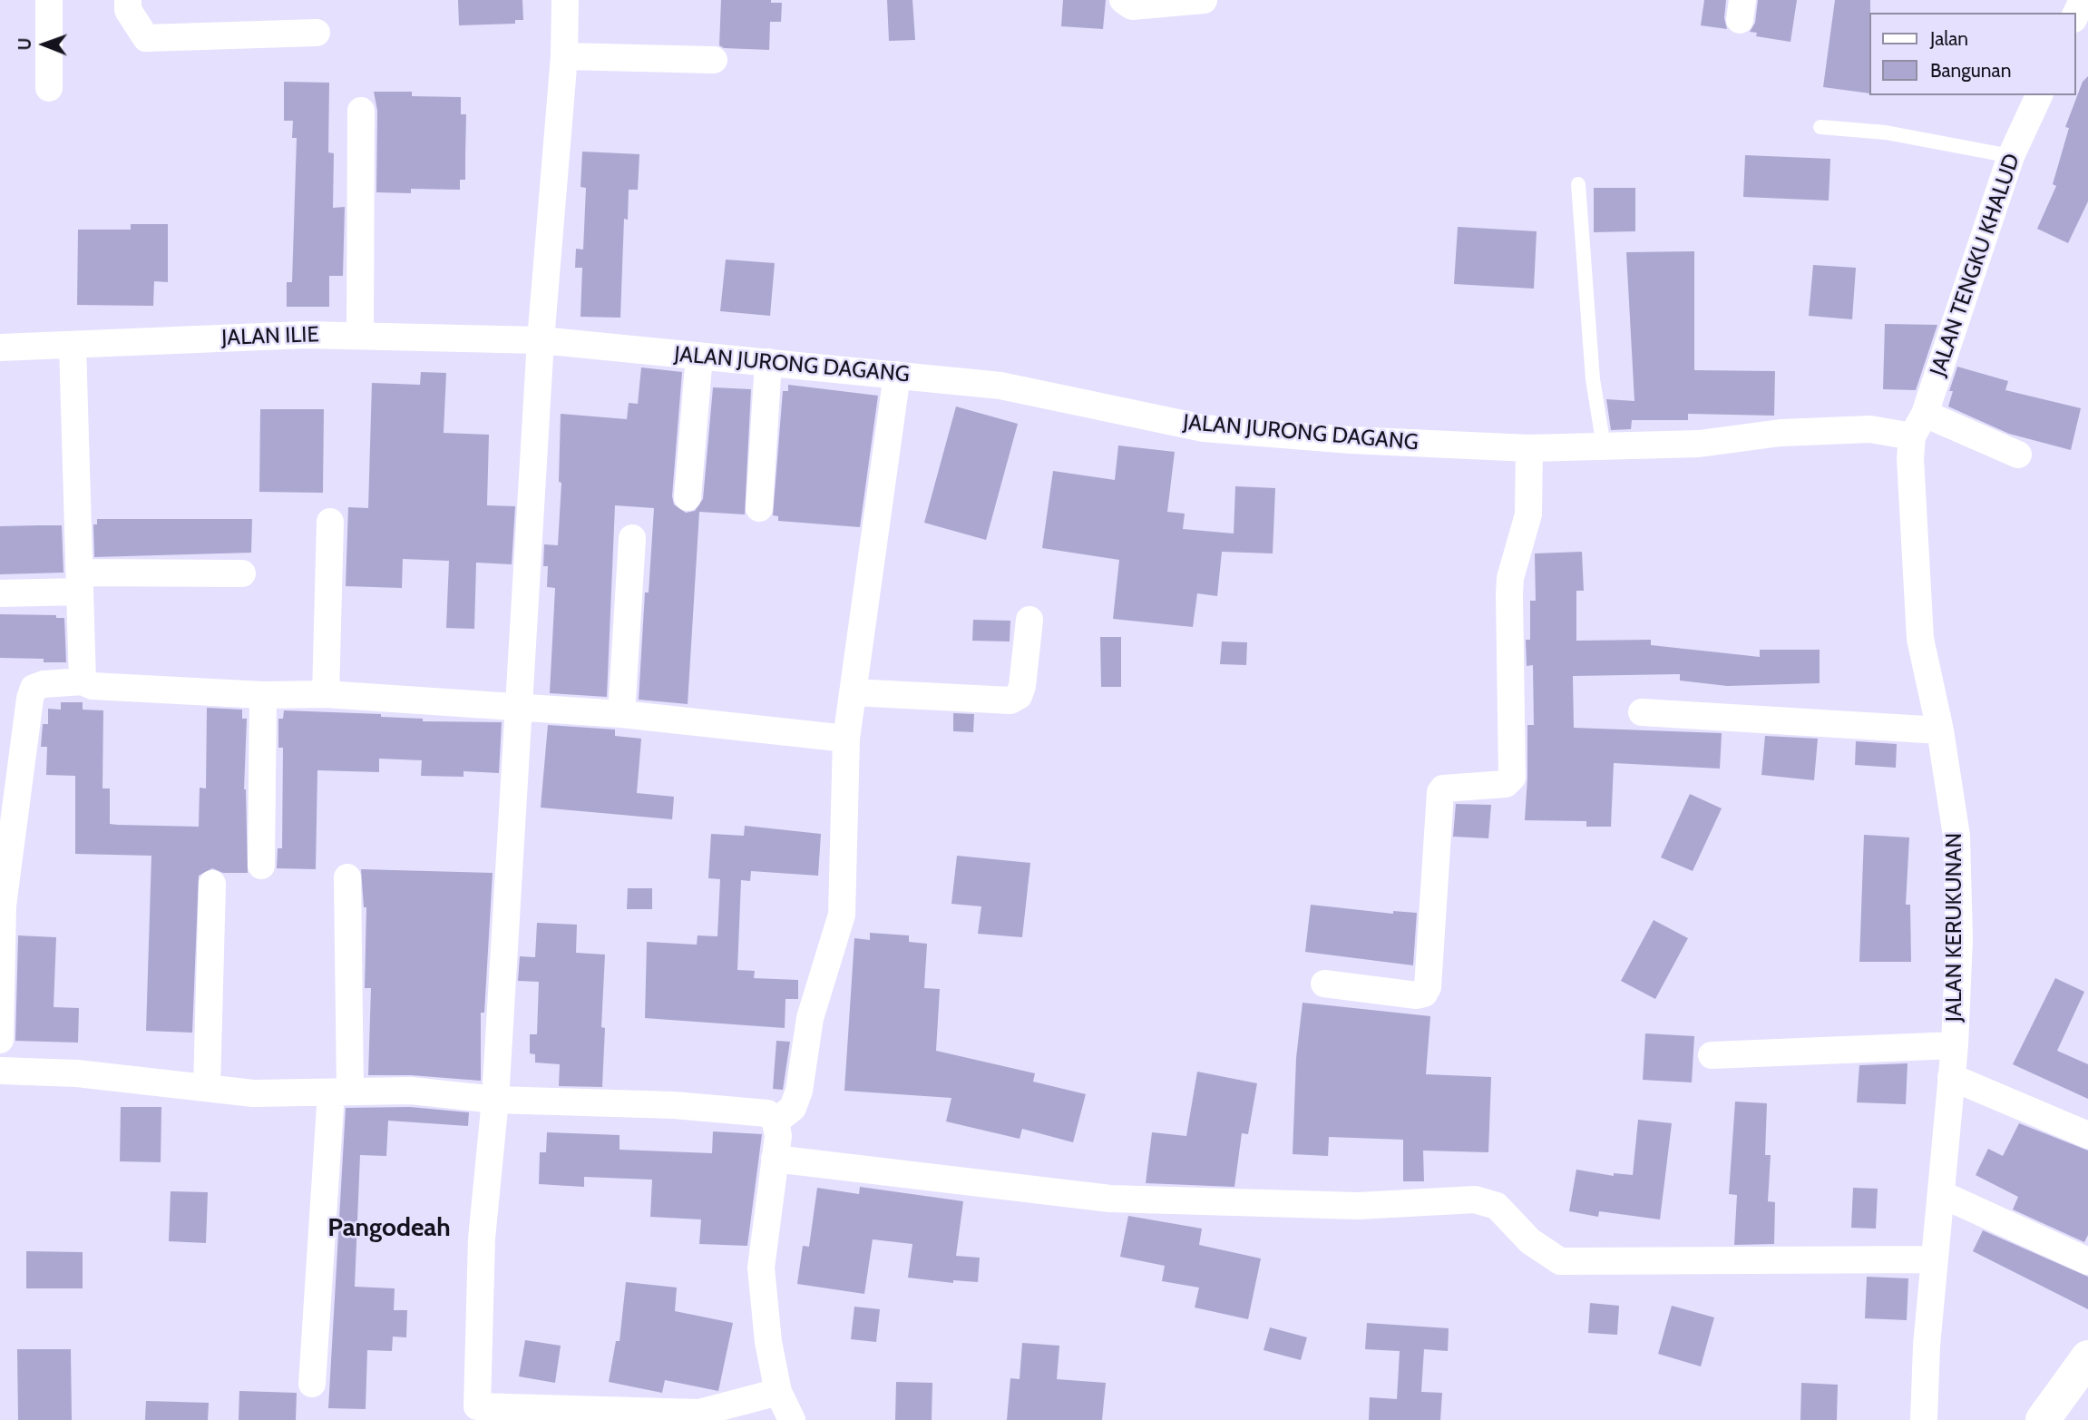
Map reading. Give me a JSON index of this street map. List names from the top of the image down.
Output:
{
  "streets": {
    "street": [
      "JALAN TENGKU KHALUD",
      "JALAN ILIE",
      "JALAN JURONG DAGANG",
      "JALAN KERUKUNAN"
    ]
  },
  "crossings": [
    ["JALAN TENGKU KHALUD", "JALAN JURONG DAGANG"],
    ["JALAN TENGKU KHALUD", "JALAN KERUKUNAN"],
    ["JALAN ILIE", "JALAN JURONG DAGANG"],
    ["JALAN JURONG DAGANG", "JALAN KERUKUNAN"]
  ],
  "districts": ["Pangodeah"],
  "legend": ["Jalan", "Bangunan"],
  "north": "left"
}
